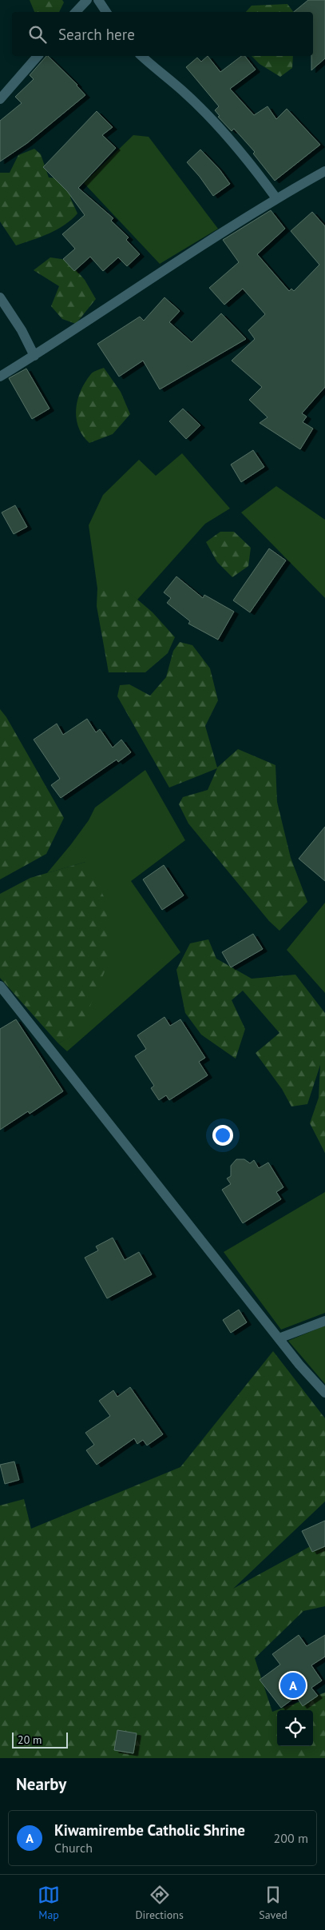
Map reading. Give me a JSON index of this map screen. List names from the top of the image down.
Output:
{
  "scale_bar": "20 m",
  "page": {
    "search": "Search here",
    "pins": "A",
    "scale": "20 m",
    "heading": "Nearby",
    "list": [
      {
        "mark": "A",
        "name": "Kiwamirembe Catholic Shrine",
        "note": "Church",
        "value": "200 m"
      }
    ],
    "nav": ["Map", "Directions", "Saved"]
  }
}
